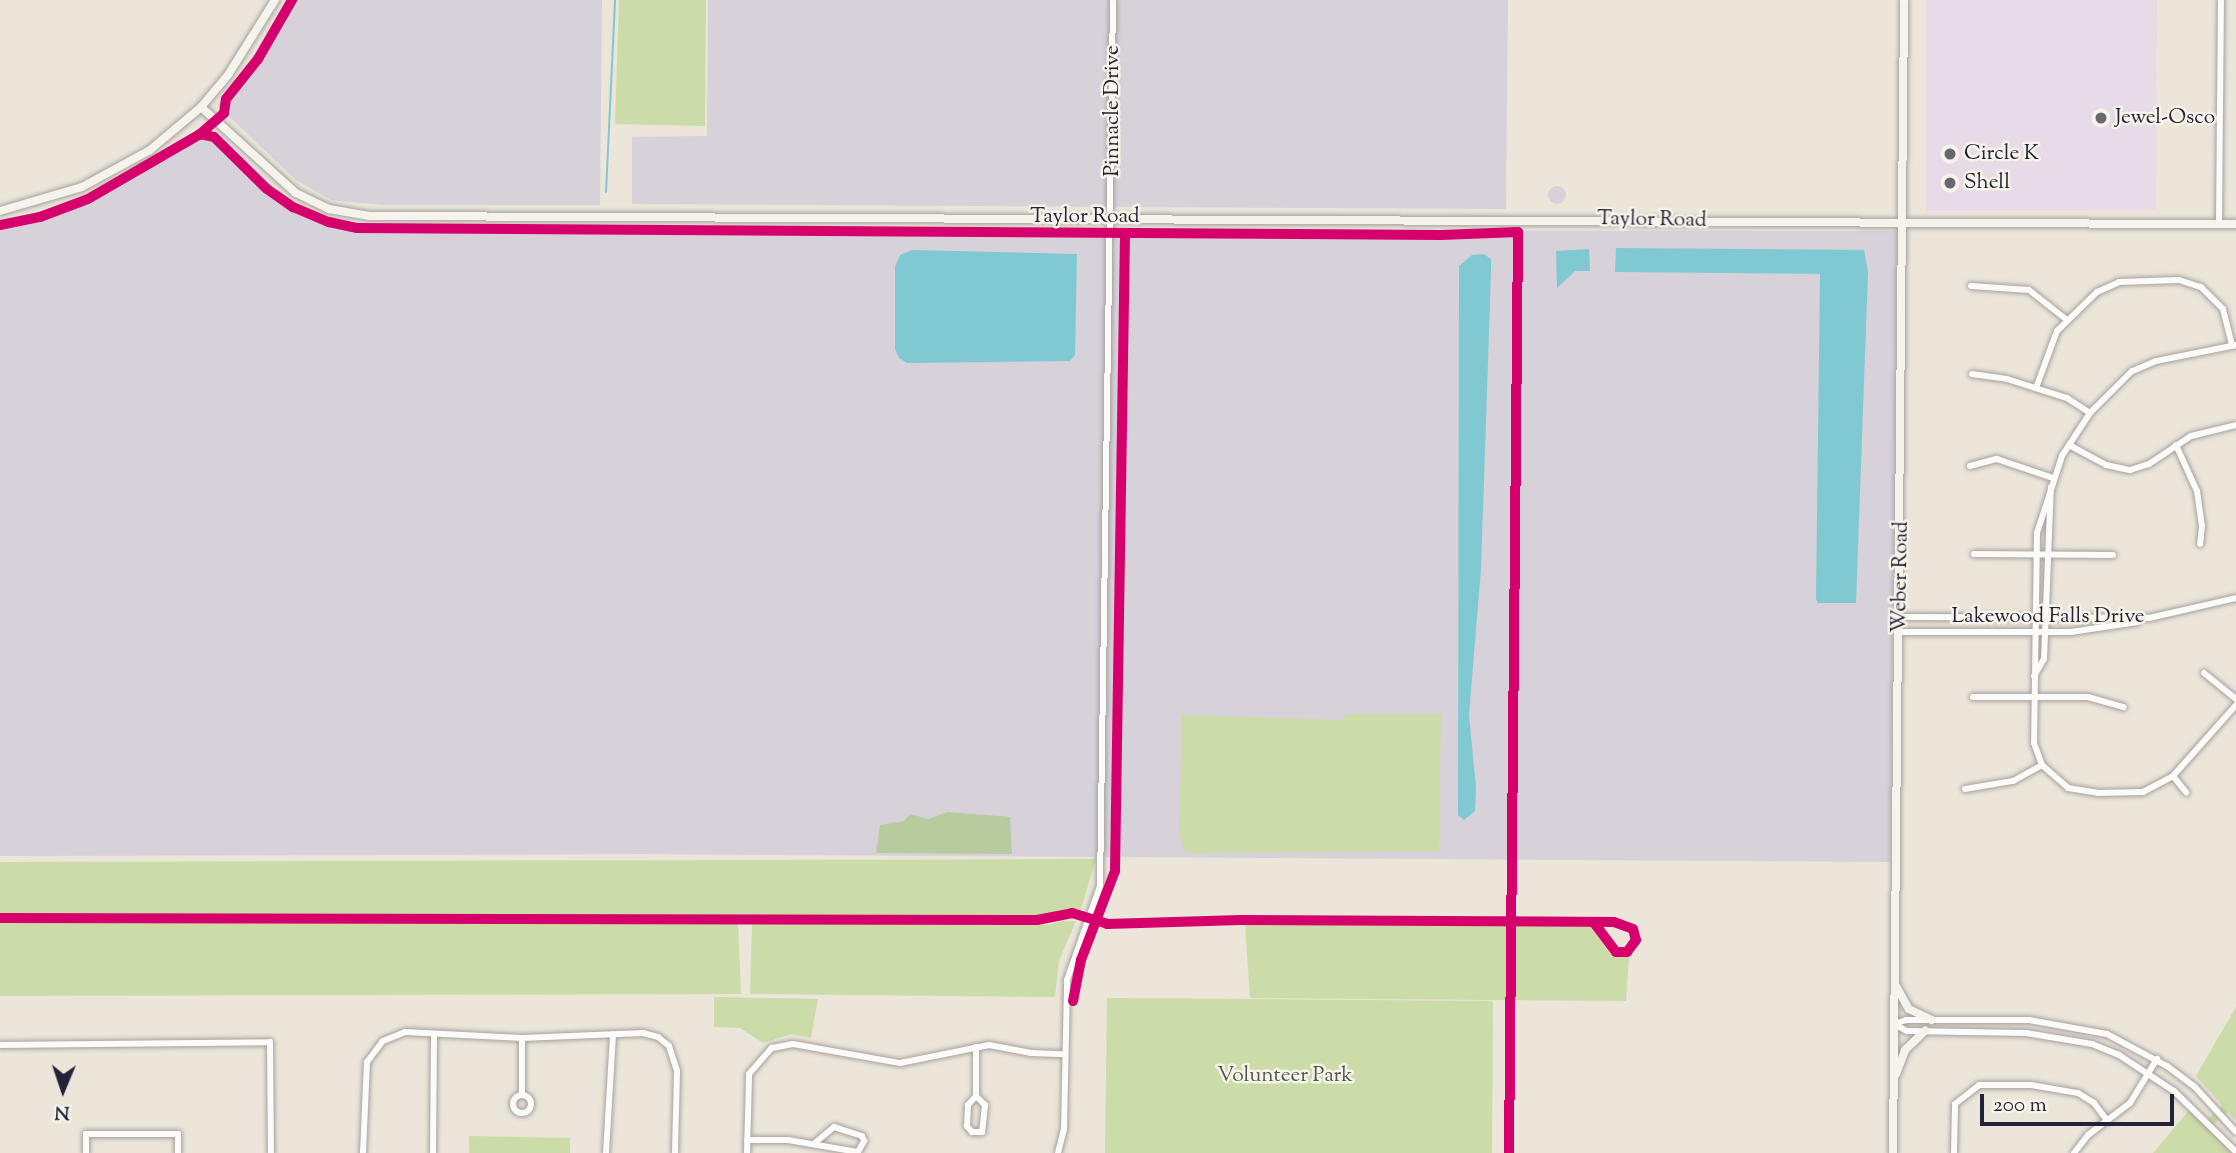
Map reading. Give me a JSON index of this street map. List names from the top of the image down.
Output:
{
  "streets": {
    "street": [
      "Pinnacle Drive",
      "Taylor Road",
      "Weber Road",
      "Lakewood Falls Drive"
    ]
  },
  "crossings": [
    ["Pinnacle Drive", "Taylor Road"],
    ["Taylor Road", "Weber Road"],
    ["Weber Road", "Lakewood Falls Drive"]
  ],
  "parks": ["Volunteer Park"],
  "places": ["Jewel-Osco", "Circle K", "Shell"],
  "scale_bar": "200 m",
  "north": "bottom"
}
